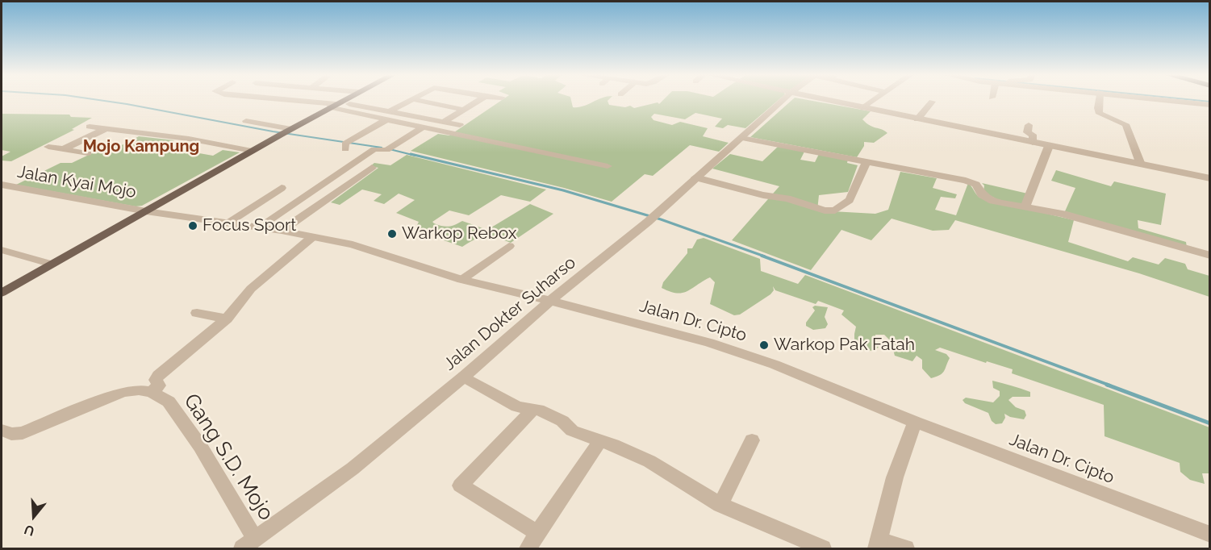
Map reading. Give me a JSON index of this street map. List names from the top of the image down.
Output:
{
  "streets": {
    "street": [
      "Jalan Kyai Mojo",
      "Jalan Dokter Suharso",
      "Jalan Dr. Cipto",
      "Gang S.D. Mojo"
    ]
  },
  "crossings": [
    ["Jalan Kyai Mojo", "Jalan Dr. Cipto"],
    ["Jalan Dokter Suharso", "Jalan Dr. Cipto"],
    ["Jalan Dokter Suharso", "Gang S.D. Mojo"]
  ],
  "districts": ["Mojo Kampung"],
  "places": ["Focus Sport", "Warkop Rebox", "Warkop Pak Fatah"],
  "north": "bottom"
}
